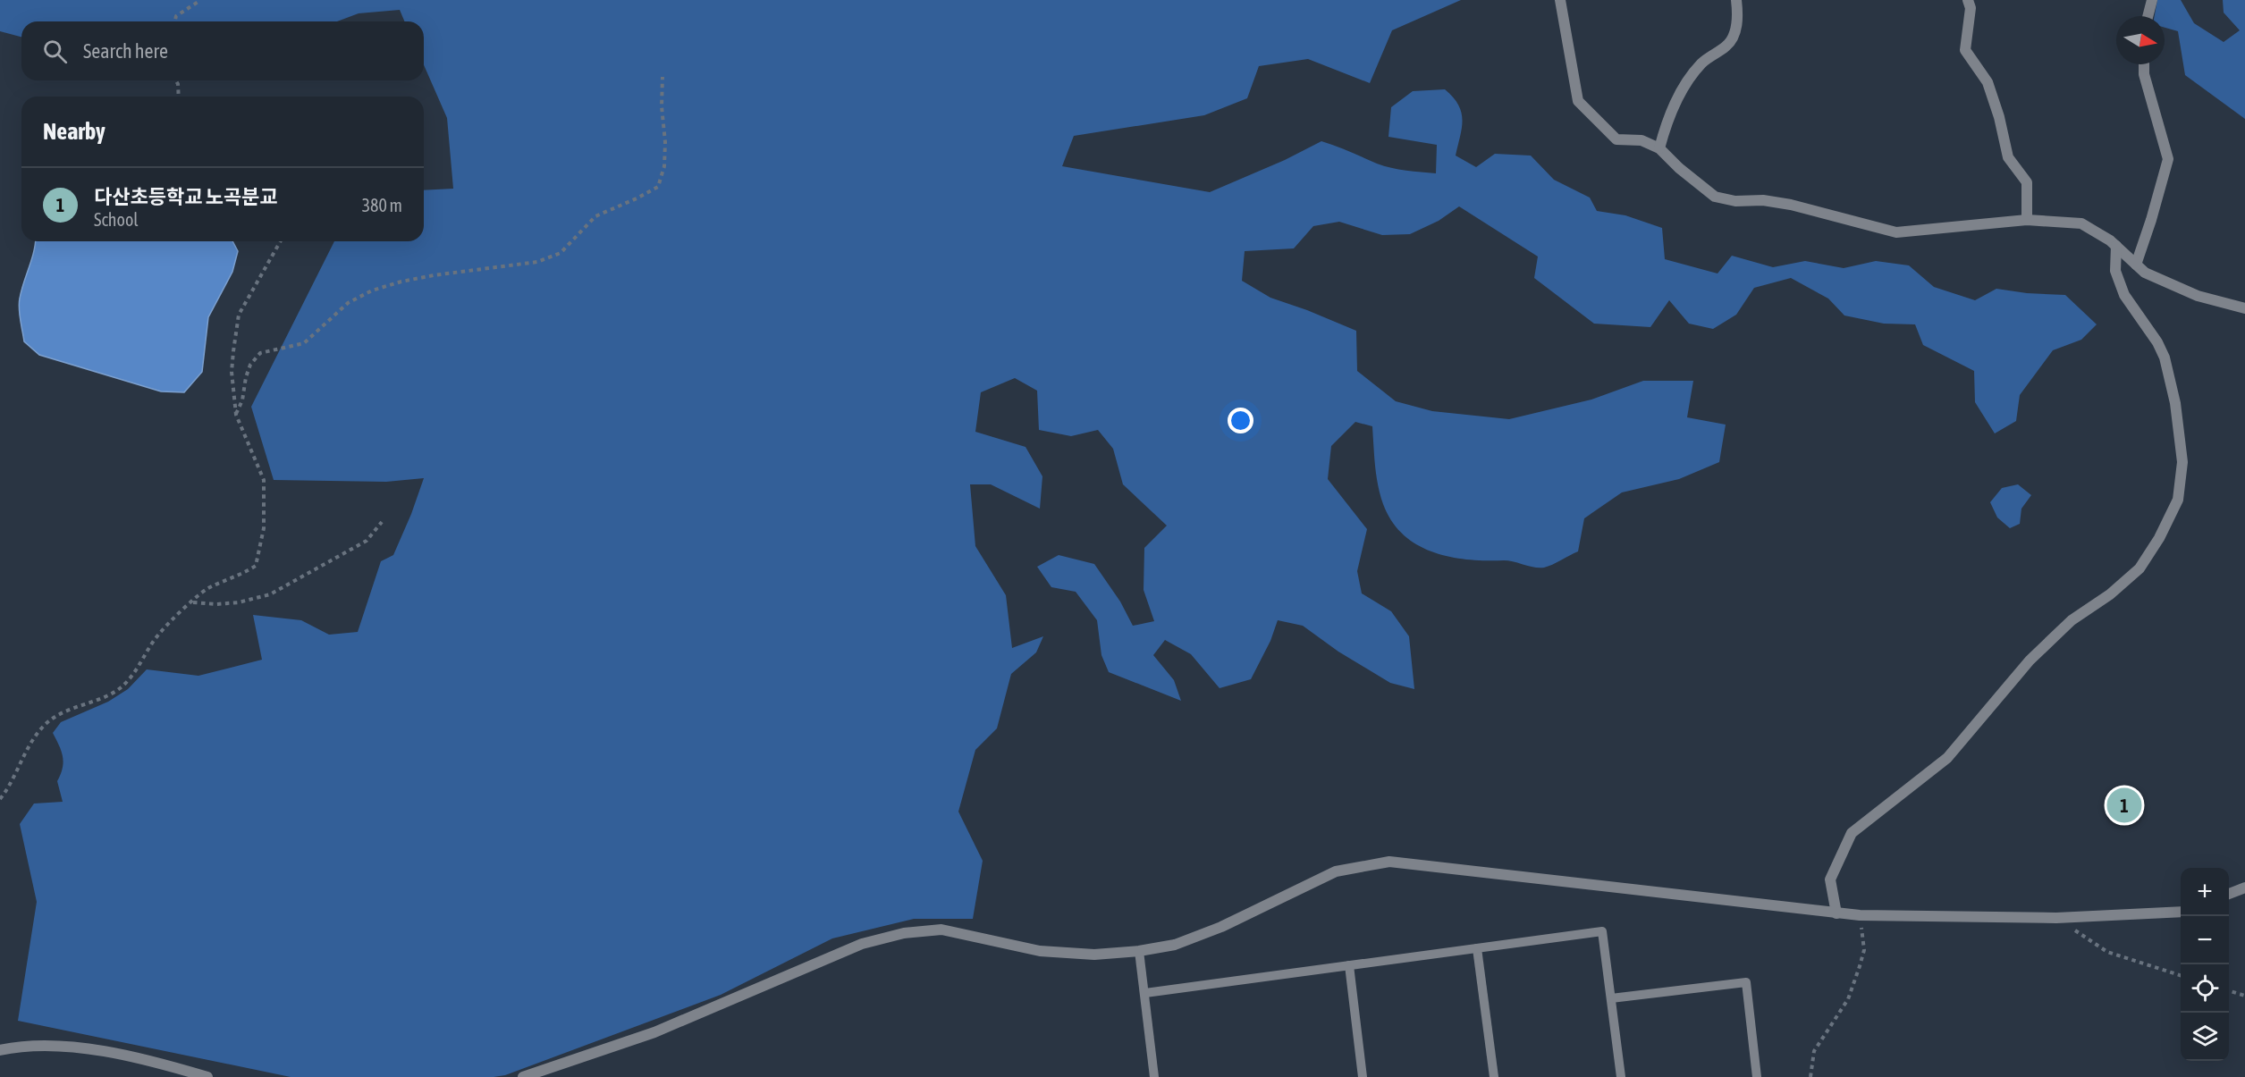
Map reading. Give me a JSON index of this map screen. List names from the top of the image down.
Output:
{
  "north": "right",
  "page": {
    "search": "Search here",
    "heading": "Nearby",
    "list": [
      {
        "mark": "1",
        "name": "다산초등학교 노곡분교",
        "note": "School",
        "value": "380 m"
      }
    ],
    "pins": "1",
    "map_buttons": ["+", "−"]
  }
}
